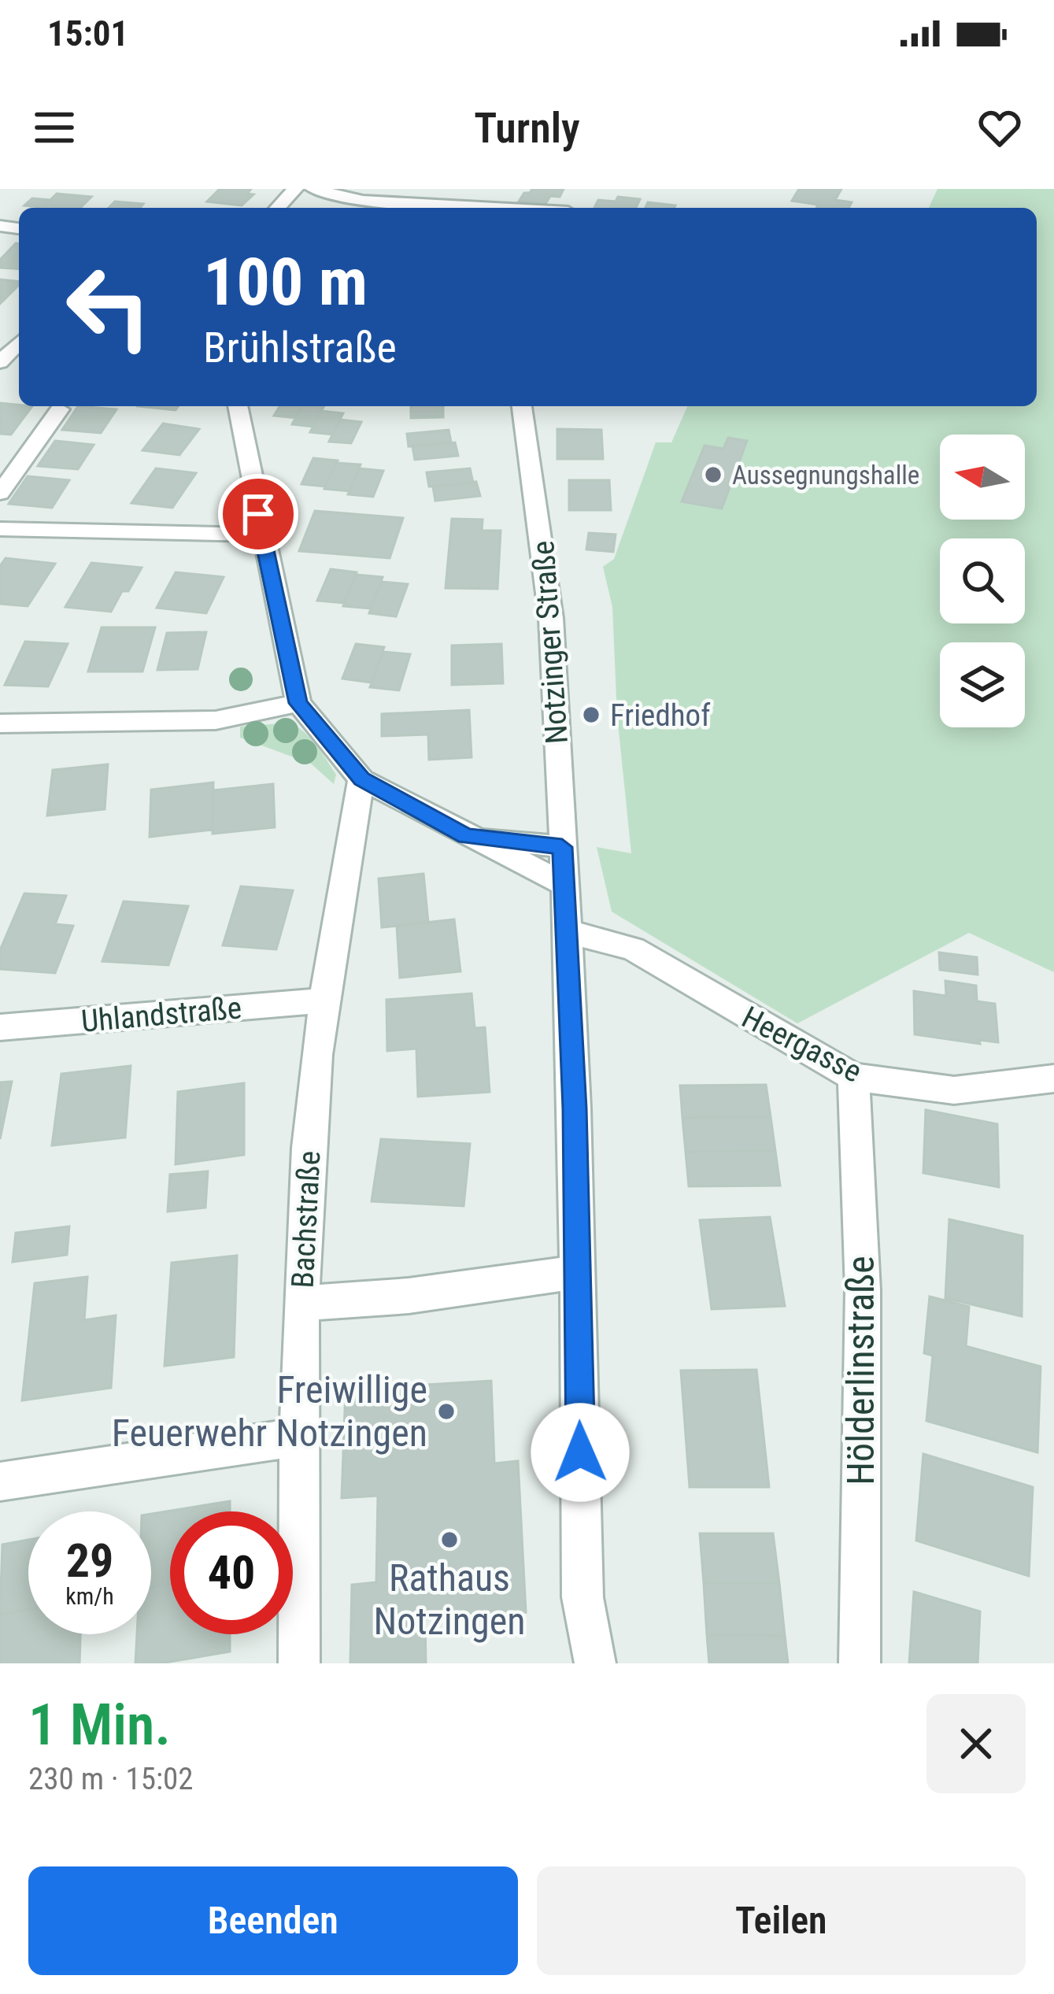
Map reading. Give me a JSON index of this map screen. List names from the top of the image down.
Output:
{
  "streets": {
    "street": [
      "Notzinger Straße",
      "Uhlandstraße",
      "Heergasse",
      "Bachstraße",
      "Hölderlinstraße"
    ]
  },
  "crossings": [
    ["Notzinger Straße", "Heergasse"],
    ["Uhlandstraße", "Bachstraße"],
    ["Heergasse", "Hölderlinstraße"]
  ],
  "places": [
    "Aussegnungshalle",
    "Friedhof",
    "Freiwillige Feuerwehr Notzingen",
    "Rathaus Notzingen"
  ],
  "north": "left",
  "page": {
    "status": "15:01",
    "header": "Turnly",
    "turn": ["100 m", "Brühlstraße"],
    "speed": "29 km/h",
    "limit": "40",
    "heading": ["1 Min.", "230 m · 15:02"],
    "buttons": ["Beenden", "Teilen"]
  }
}
